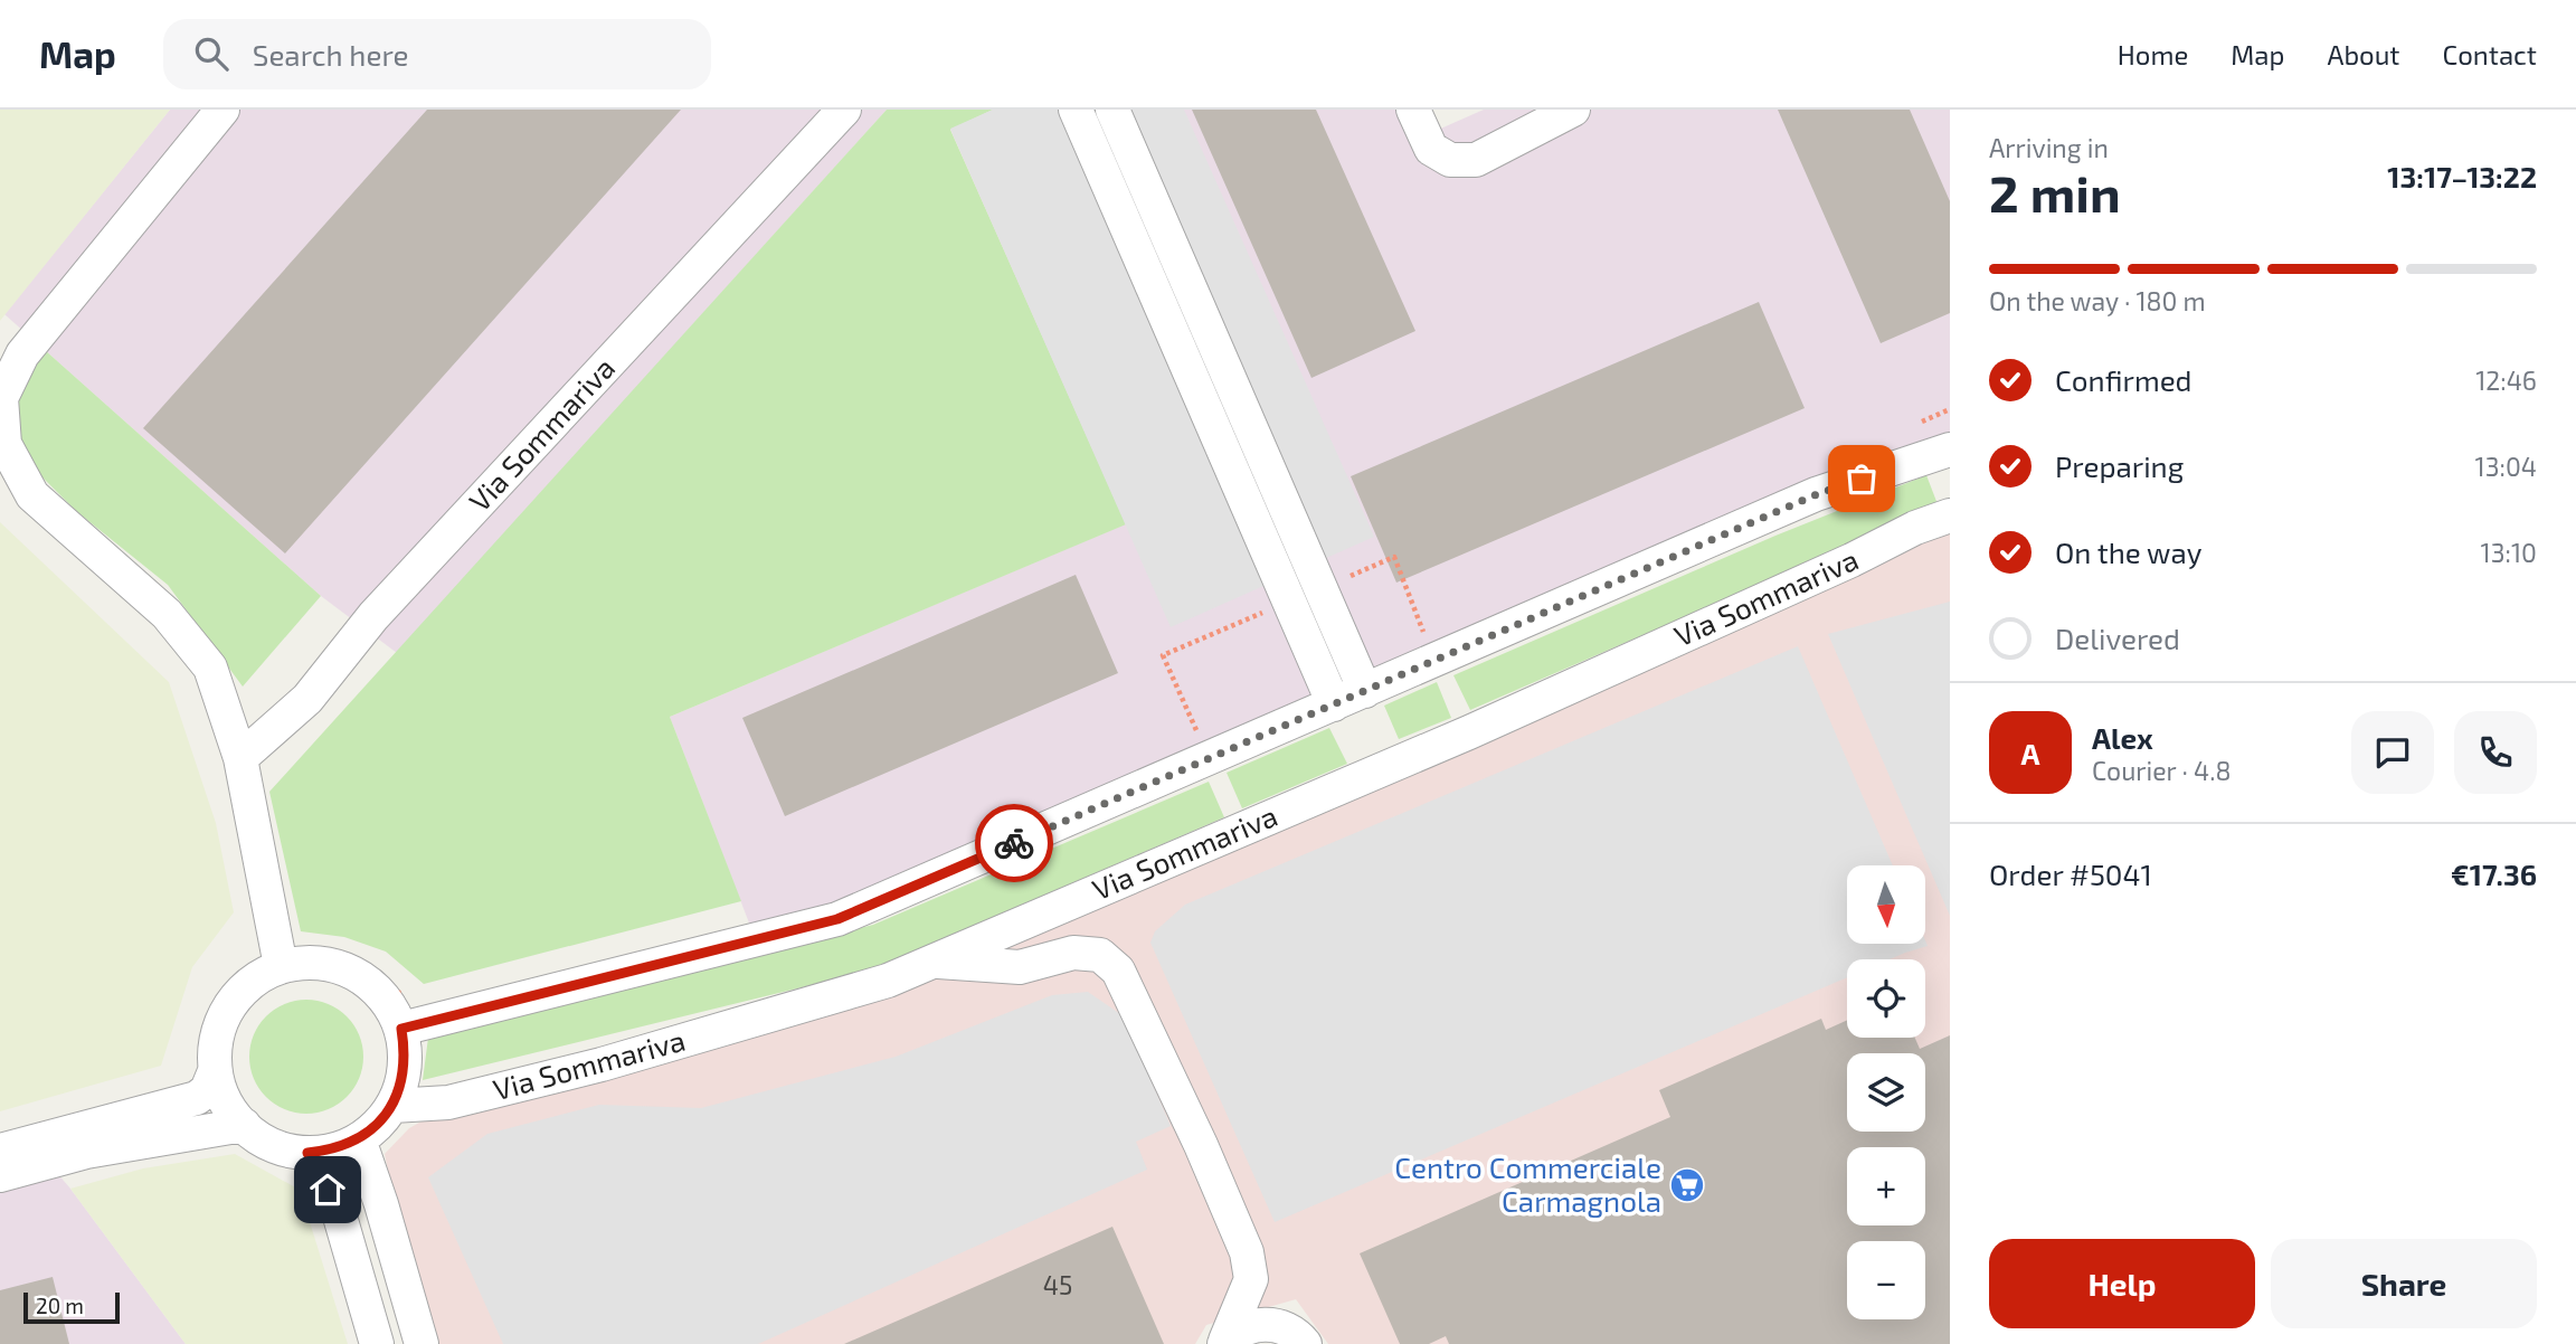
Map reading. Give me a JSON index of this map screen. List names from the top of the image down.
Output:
{
  "streets": {
    "street": ["Via Sommariva"]
  },
  "places": {
    "supermarket": ["Centro Commerciale Carmagnola"]
  },
  "house_numbers": ["45"],
  "scale_bar": "20 m",
  "north": "bottom",
  "page": {
    "header": "Map",
    "search": "Search here",
    "nav": [
      "Home",
      "Map",
      "About",
      "Contact"
    ],
    "heading": ["2 min", "Arriving in", "13:17–13:22"],
    "panel": [
      "Alex",
      "Courier · 4.8",
      "Order #5041",
      "€17.36"
    ],
    "bar": "On the way · 180 m",
    "list": [
      ["Confirmed", "12:46"],
      ["Preparing", "13:04"],
      ["On the way", "13:10"],
      "Delivered"
    ],
    "round": "A",
    "map_buttons": ["+", "−"],
    "buttons": ["Help", "Share"],
    "scale": "20 m"
  }
}
